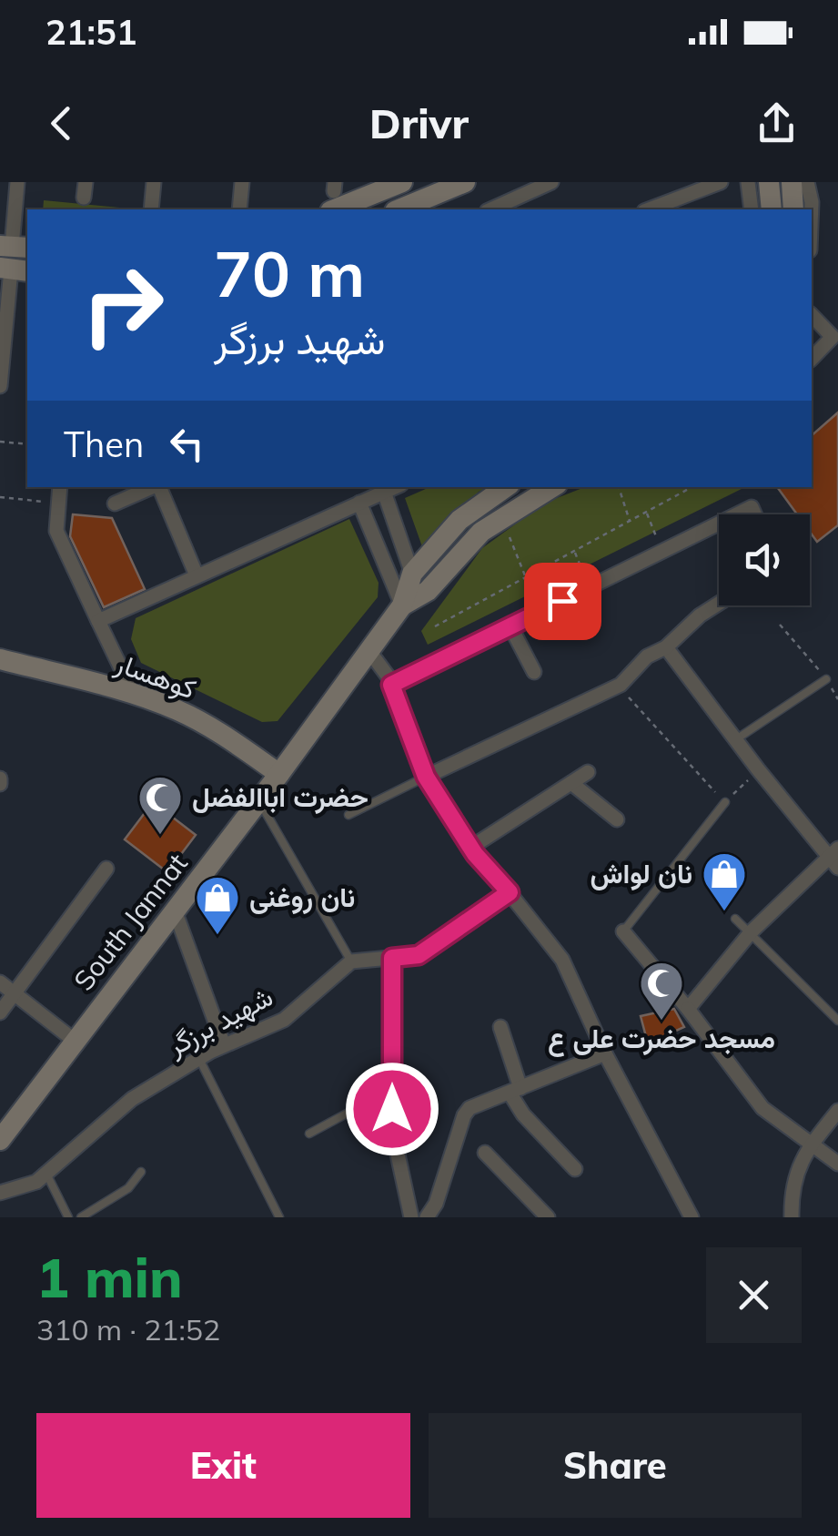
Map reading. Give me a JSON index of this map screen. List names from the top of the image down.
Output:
{
  "streets": {
    "main road": ["کوهسار", "South Jannat"],
    "street": ["شهید برزگر"]
  },
  "crossings": [
    ["کوهسار", "South Jannat"]
  ],
  "places": {
    "mosque": ["حضرت اباالفضل", "مسجد حضرت علی ع"],
    "shop": ["نان لواش", "نان روغنی"]
  },
  "page": {
    "status": "21:51",
    "header": "Drivr",
    "turn": ["70 m", "شهید برزگر"],
    "then": "Then",
    "heading": ["1 min", "310 m · 21:52"],
    "buttons": ["Exit", "Share"]
  }
}
